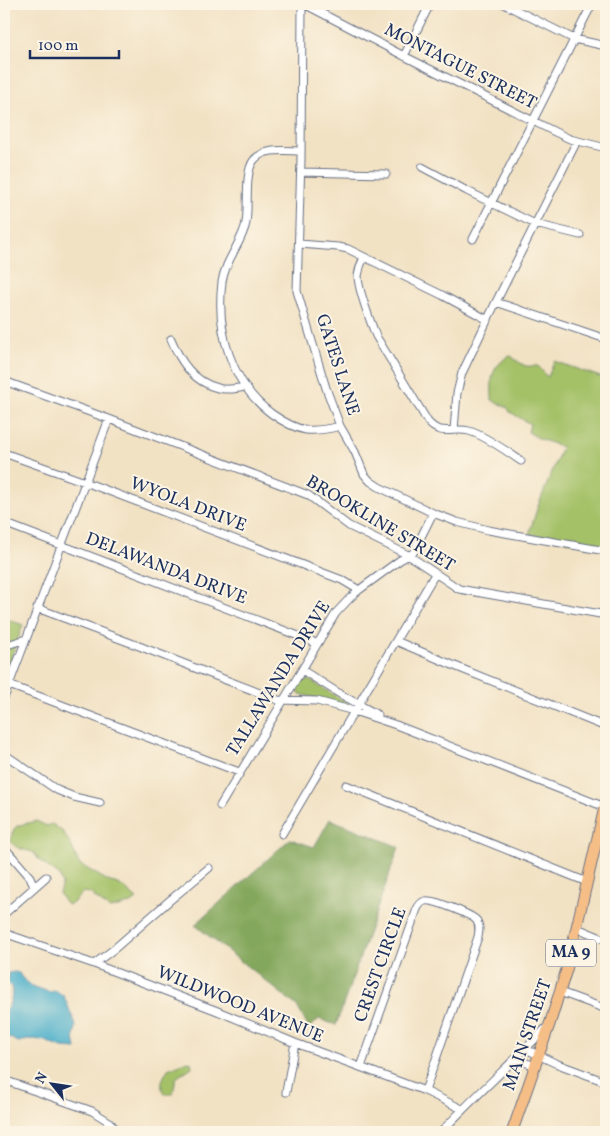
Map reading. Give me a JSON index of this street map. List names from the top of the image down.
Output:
{
  "streets": {
    "highway": ["MA 9", "MAIN STREET"],
    "street": [
      "MONTAGUE STREET",
      "GATES LANE",
      "WYOLA DRIVE",
      "BROOKLINE STREET",
      "DELAWANDA DRIVE",
      "TALLAWANDA DRIVE",
      "CREST CIRCLE",
      "WILDWOOD AVENUE"
    ]
  },
  "crossings": [
    ["MONTAGUE STREET", "GATES LANE"],
    ["GATES LANE", "TALLAWANDA DRIVE"],
    ["WYOLA DRIVE", "TALLAWANDA DRIVE"],
    ["BROOKLINE STREET", "TALLAWANDA DRIVE"],
    ["DELAWANDA DRIVE", "TALLAWANDA DRIVE"],
    ["CREST CIRCLE", "WILDWOOD AVENUE"]
  ],
  "scale_bar": "100 m",
  "north": "top left"
}
